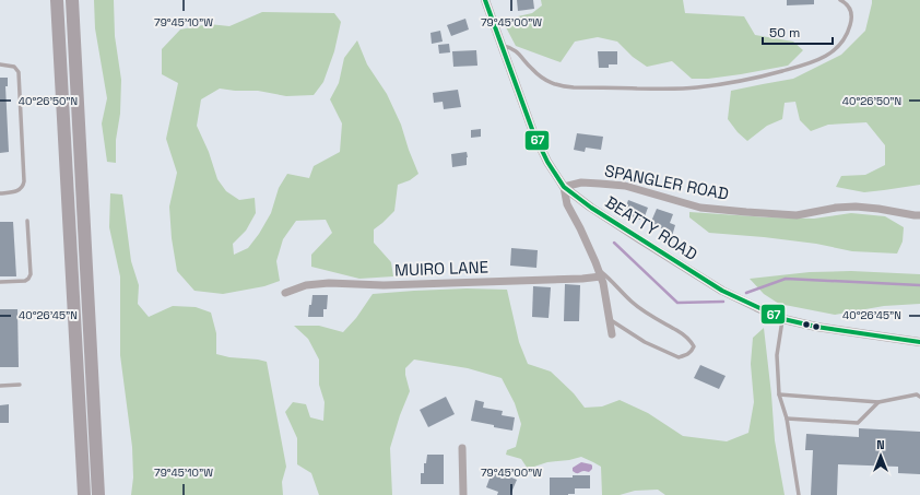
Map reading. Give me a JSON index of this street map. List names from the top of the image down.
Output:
{
  "streets": {
    "street": ["SPANGLER ROAD", "BEATTY ROAD", "MUIRO LANE"]
  },
  "crossings": [
    ["SPANGLER ROAD", "BEATTY ROAD"]
  ],
  "lines": ["transit line 67"],
  "scale_bar": "50 m",
  "north": "top",
  "coordinates": [
    "79°45'10\"W",
    "79°45'00\"W",
    "40°26'50\"N",
    "40°26'45\"N"
  ]
}
